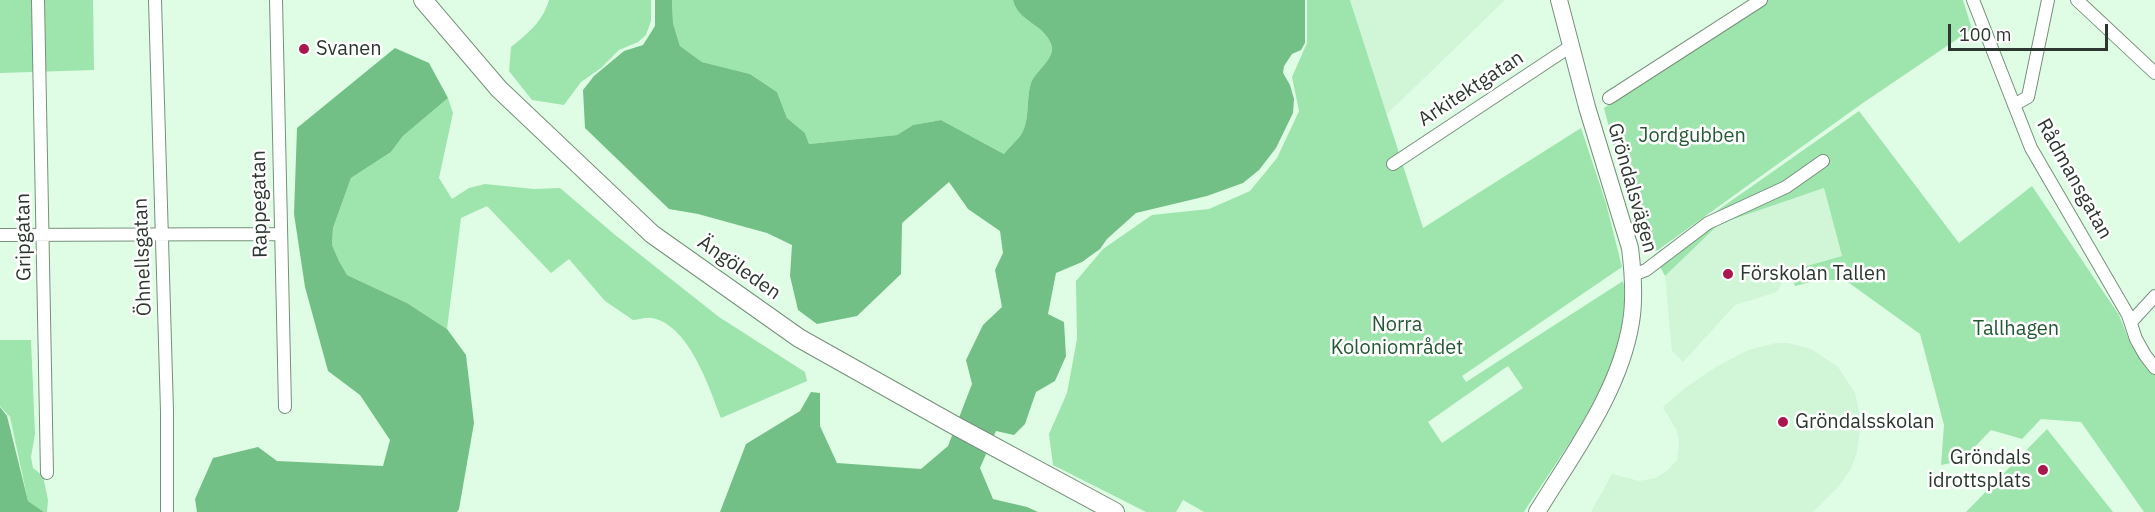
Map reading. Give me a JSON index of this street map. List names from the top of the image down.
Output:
{
  "streets": {
    "main road": ["Ängöleden"],
    "street": [
      "Arkitektgatan",
      "Rådmansgatan",
      "Gröndalsvägen",
      "Rappegatan",
      "Gripgatan",
      "Öhnellsgatan"
    ]
  },
  "crossings": [
    ["Arkitektgatan", "Gröndalsvägen"]
  ],
  "parks": ["Jordgubben", "Norra Koloniområdet", "Tallhagen"],
  "places": [
    "Svanen",
    "Förskolan Tallen",
    "Gröndalsskolan",
    "Gröndals idrottsplats"
  ],
  "scale_bar": "100 m"
}
